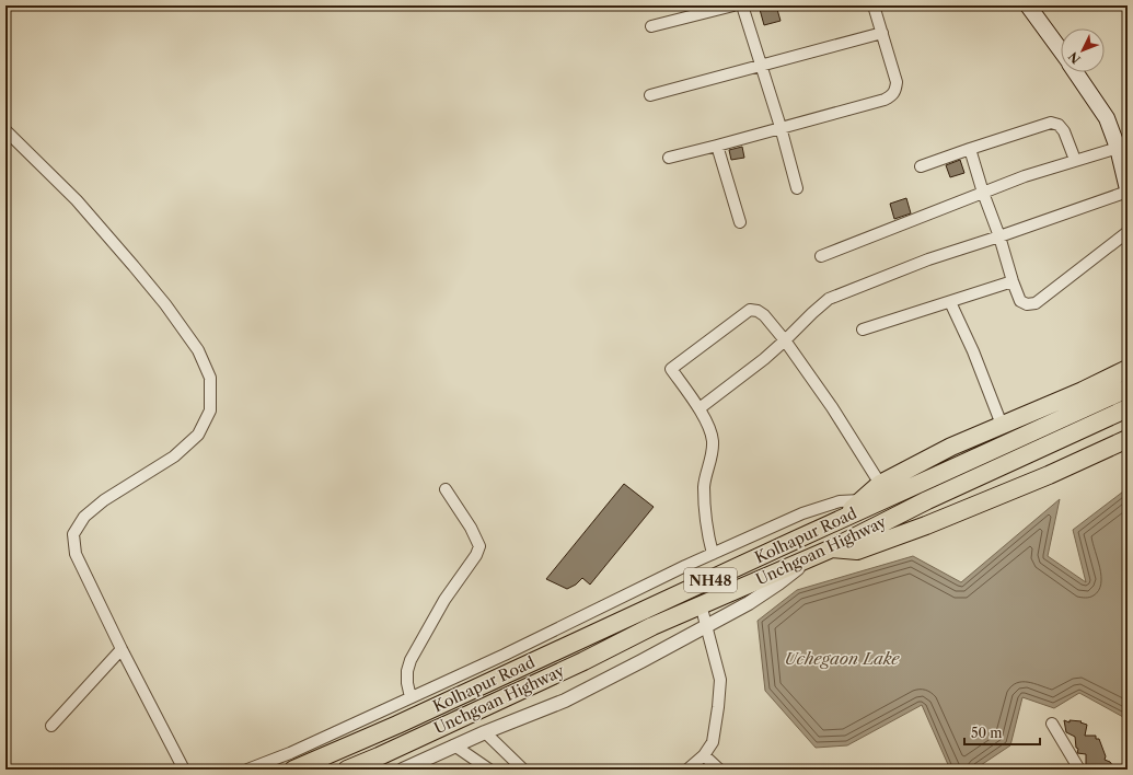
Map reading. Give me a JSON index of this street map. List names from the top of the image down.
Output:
{
  "streets": {
    "highway": ["Kolhapur Road", "Unchgoan Highway", "NH48"]
  },
  "water": ["Uchegaon Lake"],
  "scale_bar": "50 m",
  "north": "bottom left"
}
